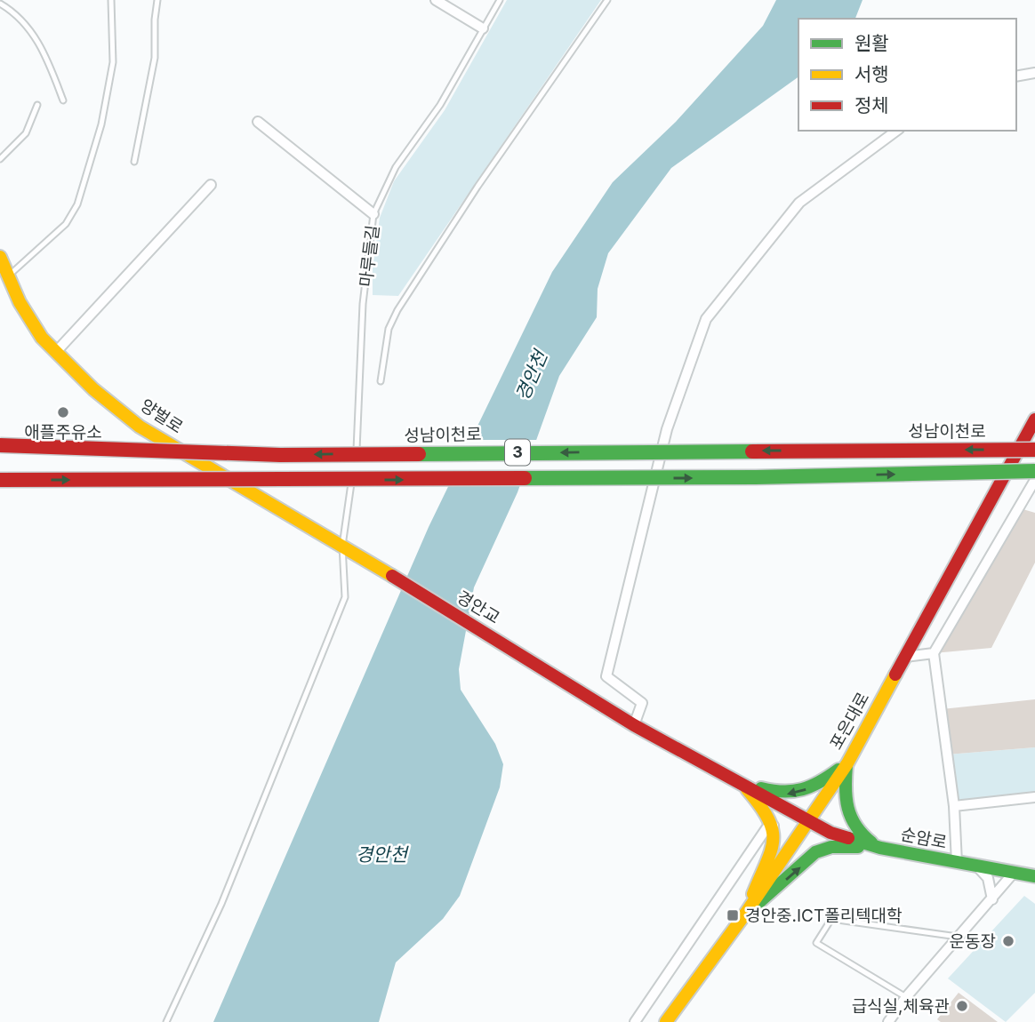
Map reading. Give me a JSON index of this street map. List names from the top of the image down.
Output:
{
  "streets": {
    "main road": [
      "양벌로",
      "성남이천로",
      "3",
      "경안교",
      "포은대로",
      "순암로"
    ],
    "lane": ["마루들길"]
  },
  "crossings": [
    ["양벌로", "경안교"],
    ["경안교", "순암로"],
    ["포은대로", "순암로"]
  ],
  "water": ["경안천"],
  "places": {
    "other": ["애플주유소", "운동장", "급식실,체육관"],
    "transit": ["경안중.ICT폴리텍대학"]
  },
  "legend": ["원활", "서행", "정체"]
}
